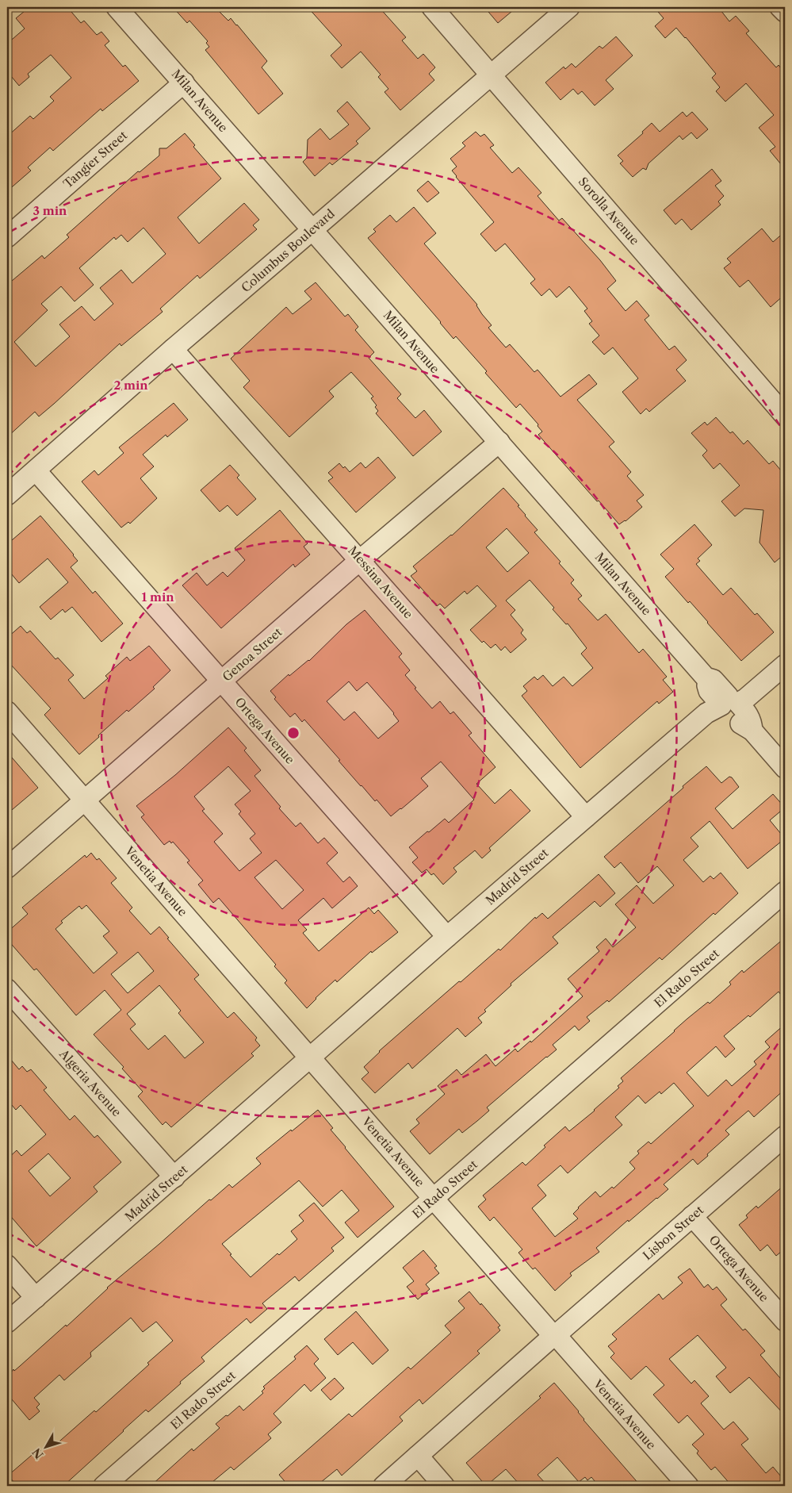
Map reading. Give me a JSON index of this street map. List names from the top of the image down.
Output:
{
  "streets": {
    "street": [
      "Milan Avenue",
      "Tangier Street",
      "Sorolla Avenue",
      "Columbus Boulevard",
      "Messina Avenue",
      "Genoa Street",
      "Ortega Avenue",
      "Madrid Street",
      "Venetia Avenue",
      "El Rado Street",
      "Algeria Avenue",
      "Lisbon Street"
    ]
  },
  "crossings": [
    ["Milan Avenue", "Tangier Street"],
    ["Milan Avenue", "Columbus Boulevard"],
    ["Milan Avenue", "Genoa Street"],
    ["Milan Avenue", "Madrid Street"],
    ["Sorolla Avenue", "Columbus Boulevard"],
    ["Columbus Boulevard", "Messina Avenue"],
    ["Columbus Boulevard", "Ortega Avenue"],
    ["Messina Avenue", "Genoa Street"],
    ["Messina Avenue", "Madrid Street"],
    ["Genoa Street", "Ortega Avenue"],
    ["Genoa Street", "Venetia Avenue"],
    ["Ortega Avenue", "Madrid Street"],
    ["Ortega Avenue", "Lisbon Street"],
    ["Madrid Street", "Venetia Avenue"],
    ["Madrid Street", "Algeria Avenue"],
    ["Venetia Avenue", "El Rado Street"],
    ["Venetia Avenue", "Lisbon Street"]
  ],
  "north": "bottom left",
  "rings": ["3 min", "2 min", "1 min"]
}
